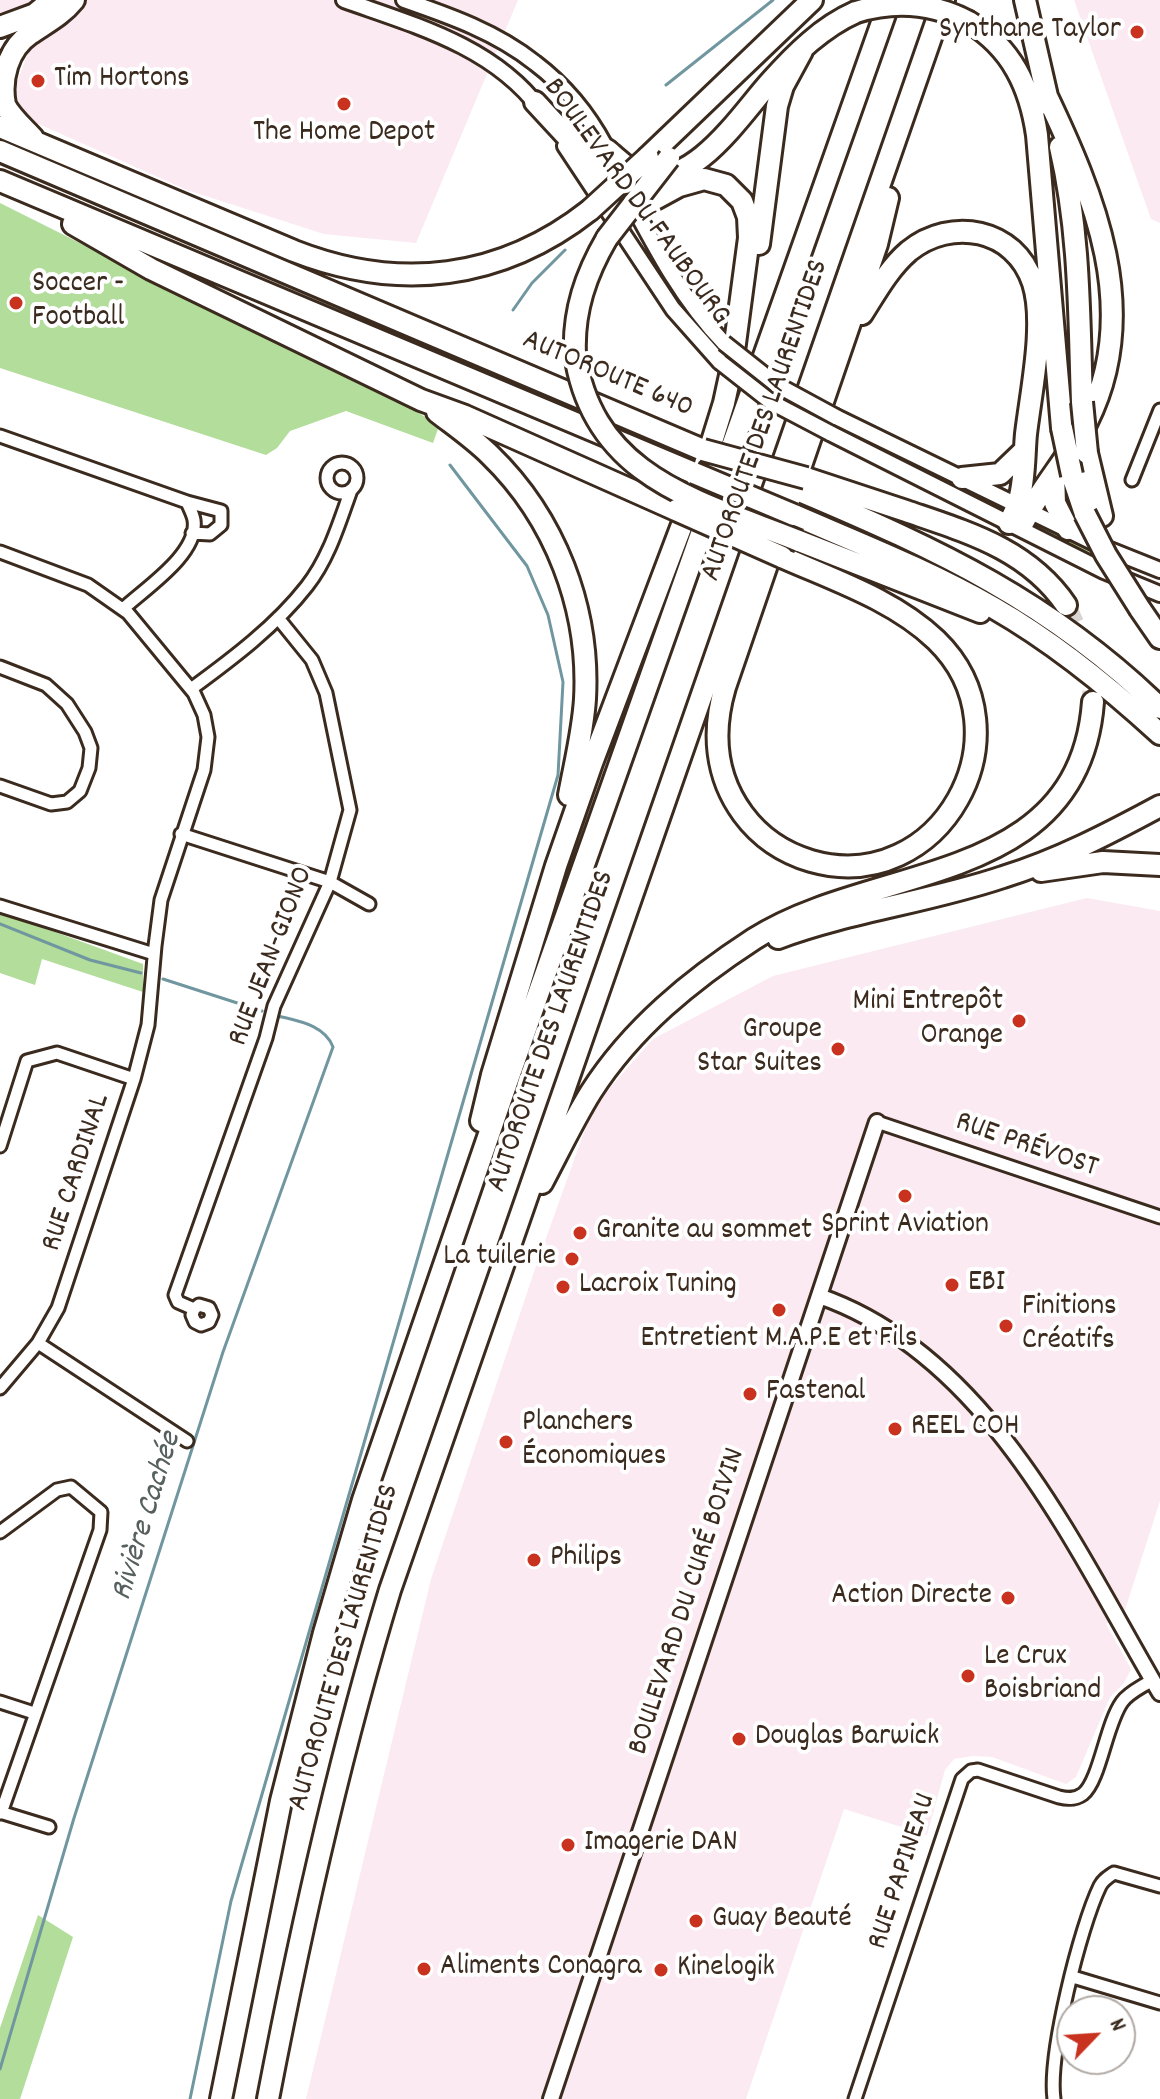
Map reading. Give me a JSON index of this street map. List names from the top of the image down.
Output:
{
  "streets": {
    "highway": ["AUTOROUTE 640", "AUTOROUTE DES LAURENTIDES"],
    "street": [
      "BOULEVARD DU FAUBOURG",
      "RUE JEAN-GIONO",
      "RUE PRÉVOST",
      "RUE CARDINAL",
      "BOULEVARD DU CURÉ BOIVIN",
      "RUE PAPINEAU"
    ]
  },
  "crossings": [
    ["RUE PRÉVOST", "BOULEVARD DU CURÉ BOIVIN"]
  ],
  "water": ["Rivière Cachée"],
  "places": [
    "Synthane Taylor",
    "Tim Hortons",
    "The Home Depot",
    "Soccer - Football",
    "Mini Entrepôt Orange",
    "Groupe Star Suites",
    "Sprint Aviation",
    "Granite au sommet",
    "La tuilerie",
    "EBI",
    "Lacroix Tuning",
    "Entretient M.A.P.E et Fils",
    "Finitions Créatifs",
    "Fastenal",
    "REEL COH",
    "Planchers Économiques",
    "Philips",
    "Action Directe",
    "Le Crux Boisbriand",
    "Douglas Barwick",
    "Imagerie DAN",
    "Guay Beauté",
    "Aliments Conagra",
    "Kinelogik"
  ],
  "north": "top right"
}
